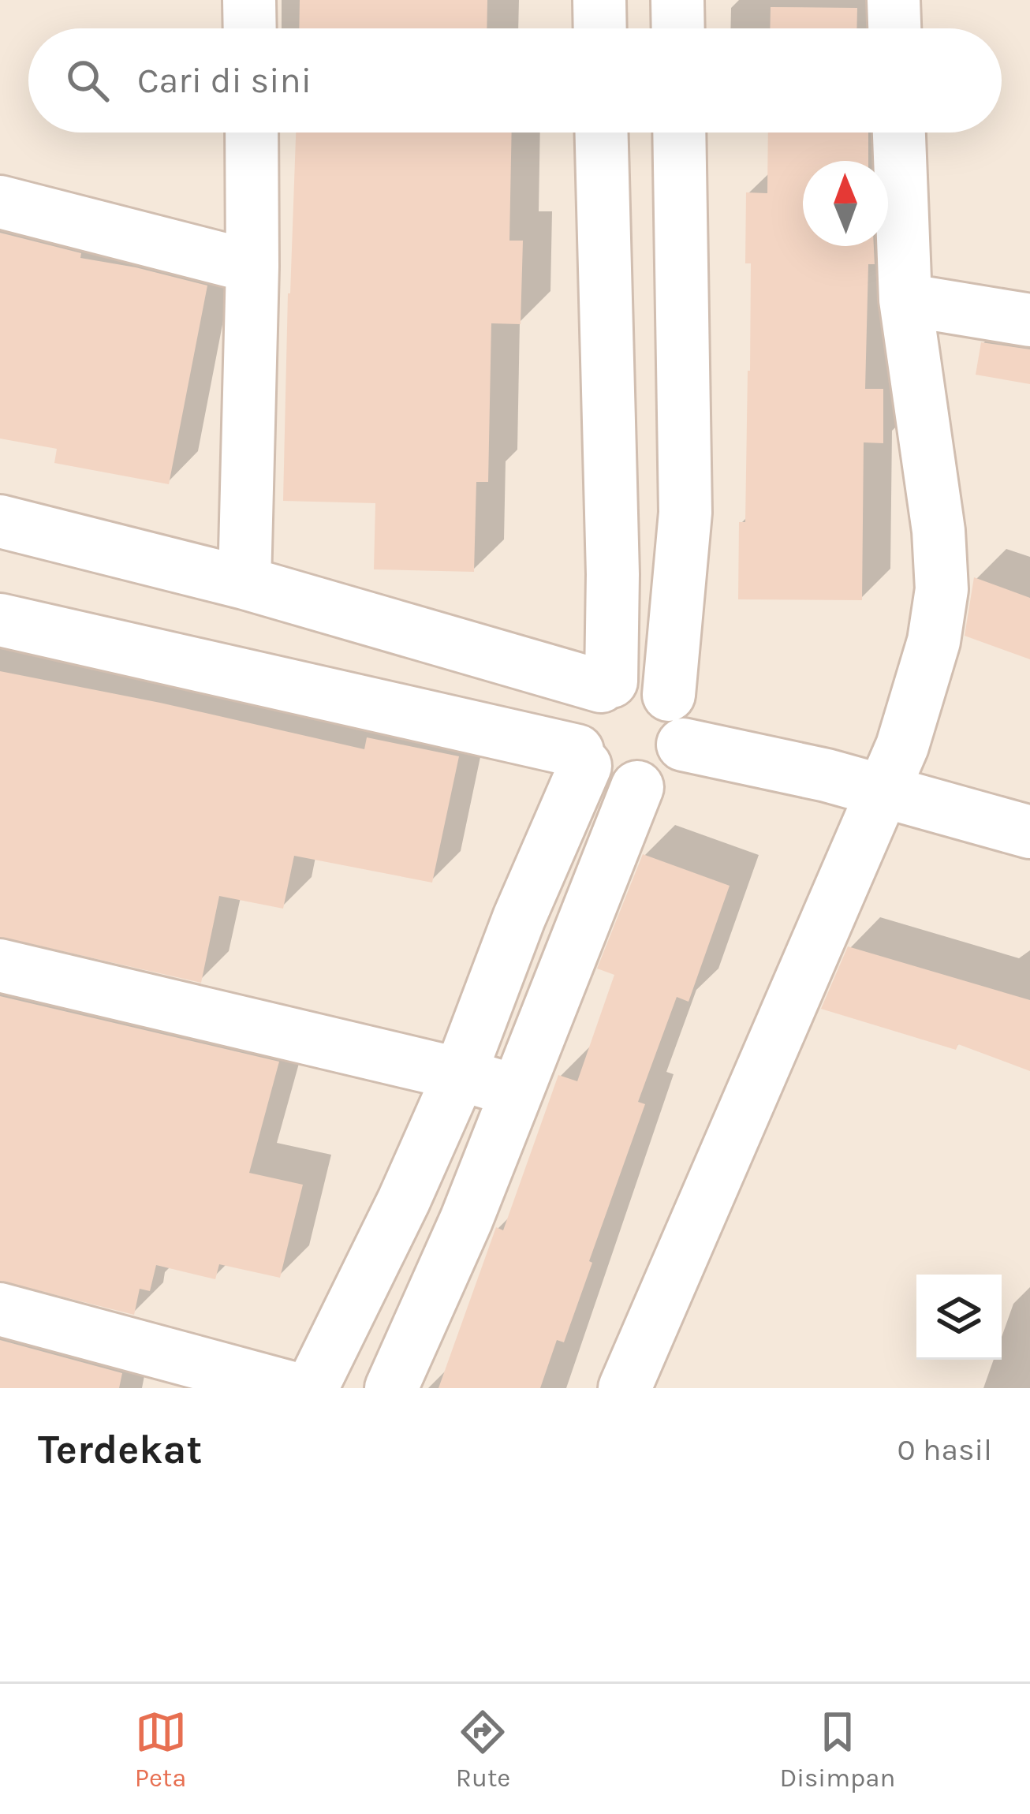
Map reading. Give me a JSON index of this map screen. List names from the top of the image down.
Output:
{
  "north": "top",
  "page": {
    "search": "Cari di sini",
    "heading": ["Terdekat", "0 hasil"],
    "nav": ["Peta", "Rute", "Disimpan"]
  }
}
